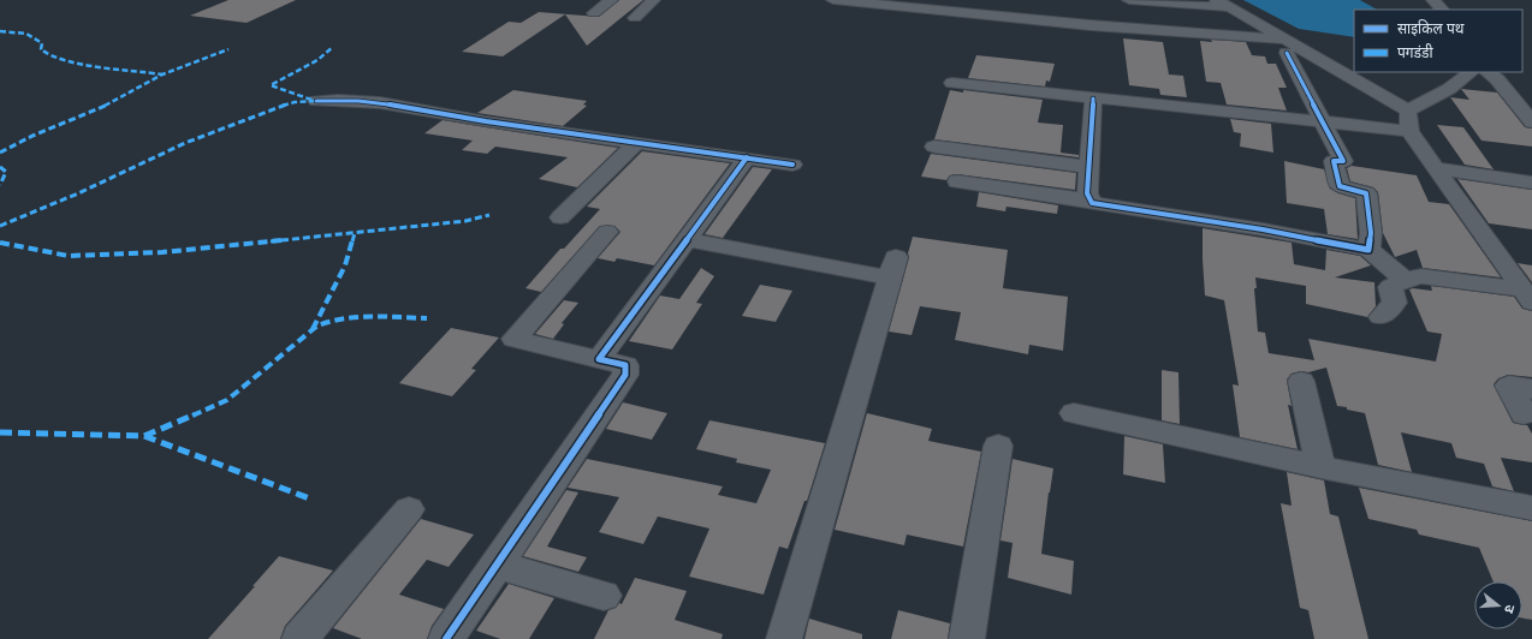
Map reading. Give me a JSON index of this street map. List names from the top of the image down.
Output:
{
  "legend": ["साइकिल पथ", "पगडंडी"],
  "north": "right"
}
